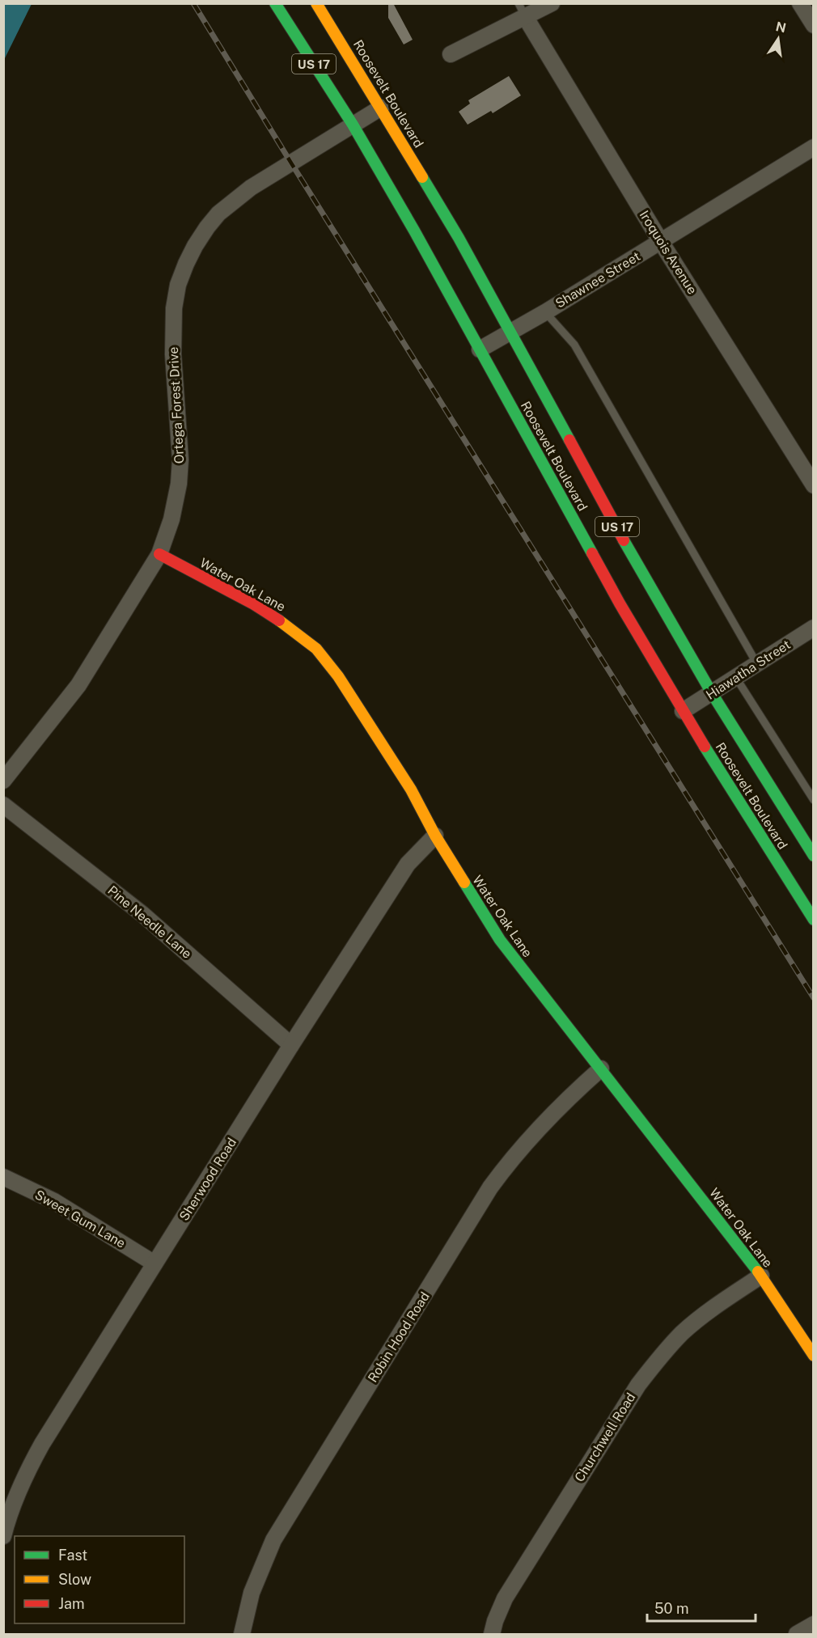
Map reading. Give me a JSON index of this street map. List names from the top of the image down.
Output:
{
  "streets": {
    "main road": ["US 17", "Roosevelt Boulevard", "Water Oak Lane"],
    "street": [
      "Iroquois Avenue",
      "Shawnee Street",
      "Ortega Forest Drive",
      "Hiawatha Street",
      "Pine Needle Lane",
      "Sherwood Road",
      "Sweet Gum Lane",
      "Robin Hood Road",
      "Churchwell Road"
    ]
  },
  "crossings": [
    ["Roosevelt Boulevard", "Shawnee Street"],
    ["Roosevelt Boulevard", "Ortega Forest Drive"],
    ["Roosevelt Boulevard", "Hiawatha Street"],
    ["Iroquois Avenue", "Shawnee Street"],
    ["Ortega Forest Drive", "Water Oak Lane"],
    ["Water Oak Lane", "Sherwood Road"],
    ["Water Oak Lane", "Robin Hood Road"],
    ["Water Oak Lane", "Churchwell Road"],
    ["Pine Needle Lane", "Sherwood Road"],
    ["Sherwood Road", "Sweet Gum Lane"]
  ],
  "legend": ["Fast", "Slow", "Jam"],
  "scale_bar": "50 m",
  "north": "top"
}
